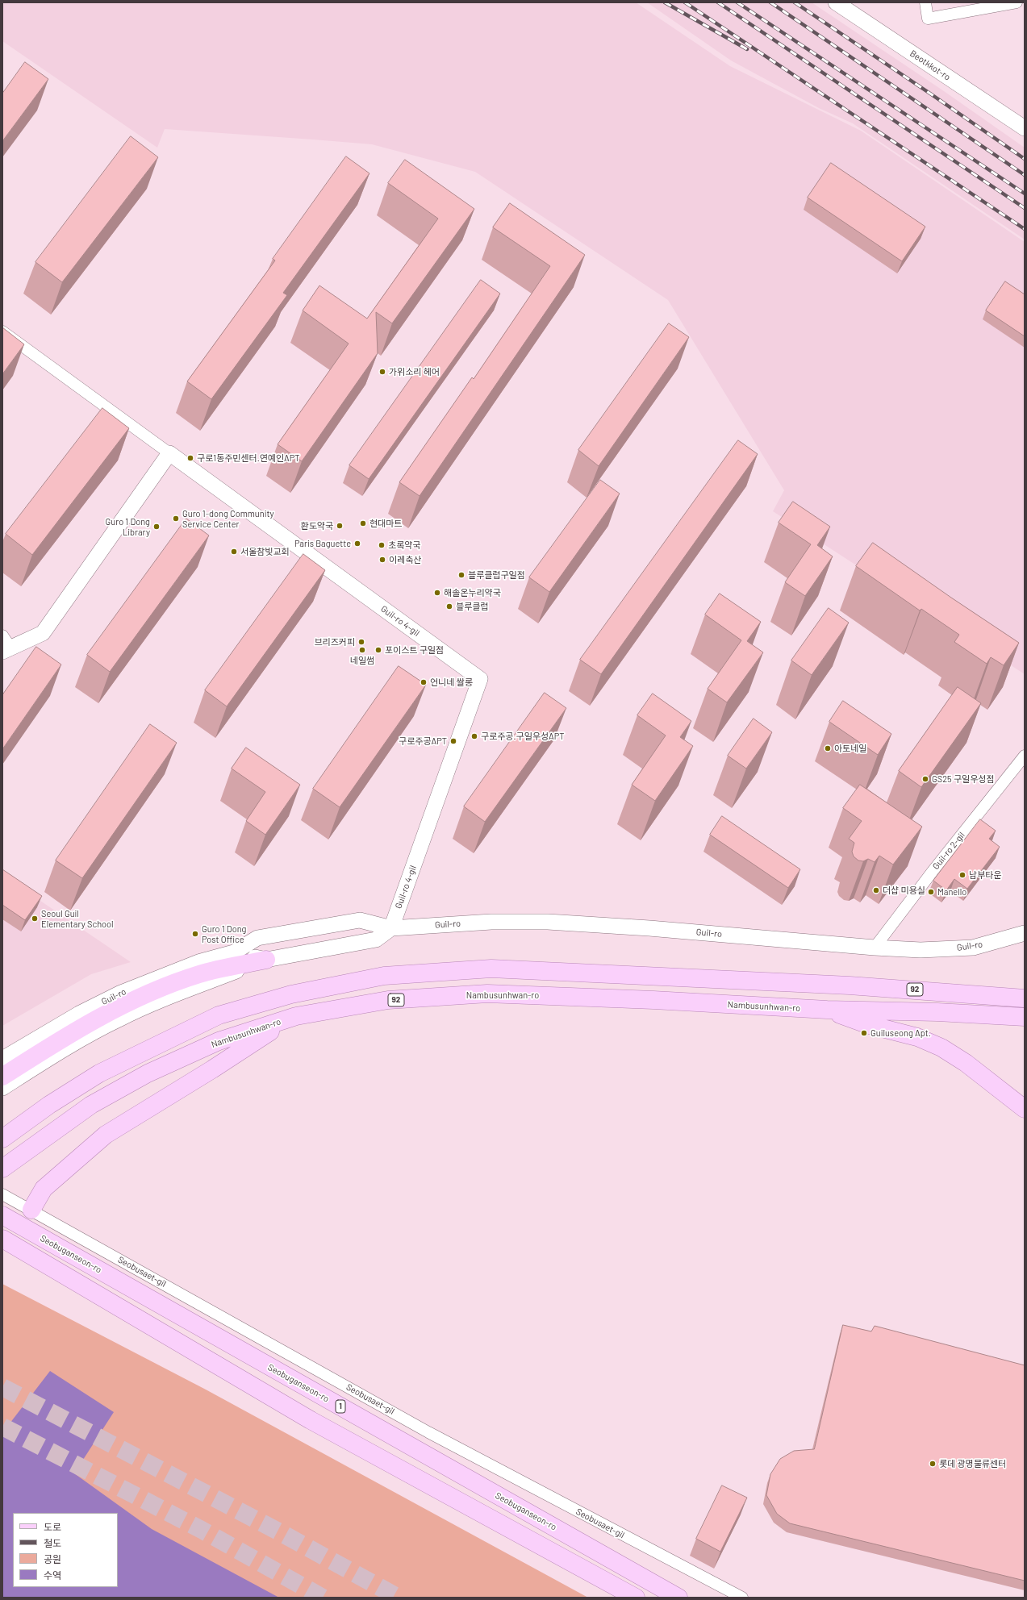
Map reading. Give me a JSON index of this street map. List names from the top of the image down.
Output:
{
  "streets": {
    "main road": [
      "Beotkkot-ro",
      "Guil-ro 4-gil",
      "Guil-ro",
      "92",
      "Nambusunhwan-ro",
      "Seobuganseon-ro",
      "1"
    ],
    "street": ["Guil-ro 2-gil", "Seobusaet-gil"]
  },
  "crossings": [
    ["Guil-ro 4-gil", "Guil-ro"],
    ["Guil-ro 2-gil", "Guil-ro"]
  ],
  "places": [
    "가위소리 헤어",
    "구로1동주민센터.연예인APT",
    "Guro 1-dong Community Service Center",
    "현대마트",
    "환도약국",
    "Guro 1 Dong Library",
    "Paris Baguette",
    "초록약국",
    "서울참빛교회",
    "이레축산",
    "블루클럽구일점",
    "해솔온누리약국",
    "블루클럽",
    "브리즈커피",
    "네일썸",
    "포이스트 구일점",
    "언니네 쌀롱",
    "구로주공.구일우성APT",
    "구로주공APT",
    "아토네일",
    "GS25 구일우성점",
    "남부타운",
    "더샵 미용실",
    "Manello",
    "Seoul Guil Elementary School",
    "Guro 1 Dong Post Office",
    "Guiluseong Apt.",
    "롯데 광명물류센터"
  ],
  "legend": [
    "도로",
    "철도",
    "공원",
    "수역"
  ]
}
